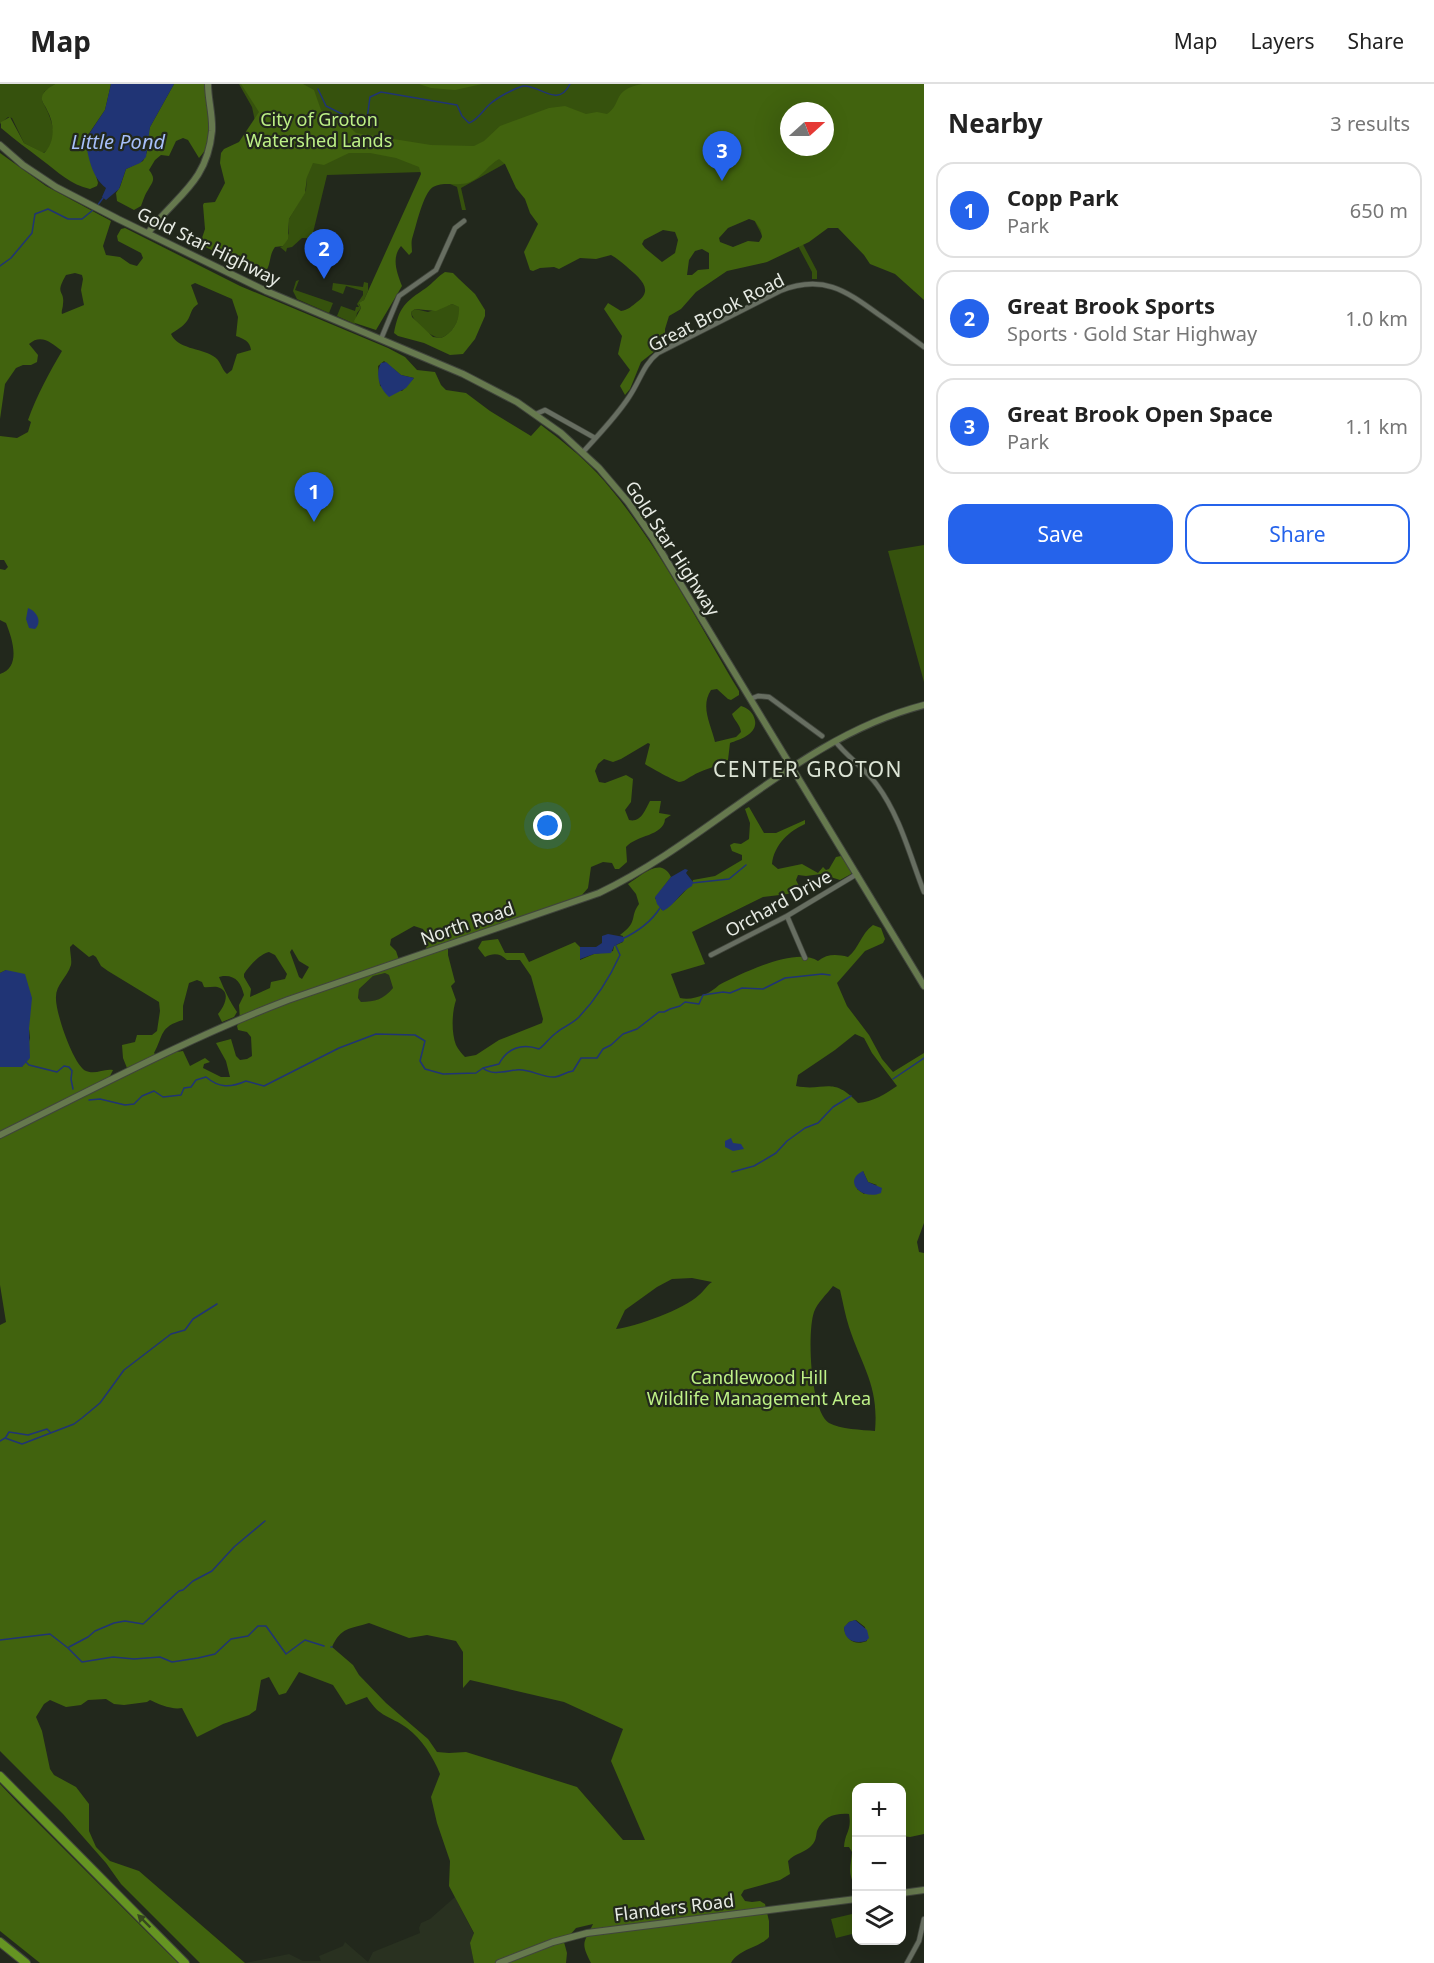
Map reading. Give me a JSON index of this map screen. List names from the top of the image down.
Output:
{
  "streets": {
    "main road": ["Gold Star Highway", "North Road", "Flanders Road"],
    "street": ["Great Brook Road", "Orchard Drive"]
  },
  "crossings": [
    ["Gold Star Highway", "Great Brook Road"],
    ["Gold Star Highway", "Orchard Drive"],
    ["Gold Star Highway", "North Road"]
  ],
  "districts": ["CENTER GROTON"],
  "water": ["Little Pond"],
  "parks": ["City of Groton Watershed Lands", "Candlewood Hill Wildlife Management Area"],
  "north": "right",
  "page": {
    "header": "Map",
    "nav": ["Map", "Layers", "Share"],
    "heading": ["Nearby", "3 results"],
    "pins": ["3", "2", "1"],
    "list": [
      {
        "mark": "1",
        "name": "Copp Park",
        "note": "Park",
        "value": "650 m"
      },
      {
        "mark": "2",
        "name": "Great Brook Sports",
        "note": "Sports · Gold Star Highway",
        "value": "1.0 km"
      },
      {
        "mark": "3",
        "name": "Great Brook Open Space",
        "note": "Park",
        "value": "1.1 km"
      }
    ],
    "buttons": ["Save", "Share"],
    "map_buttons": ["+", "−"]
  }
}
